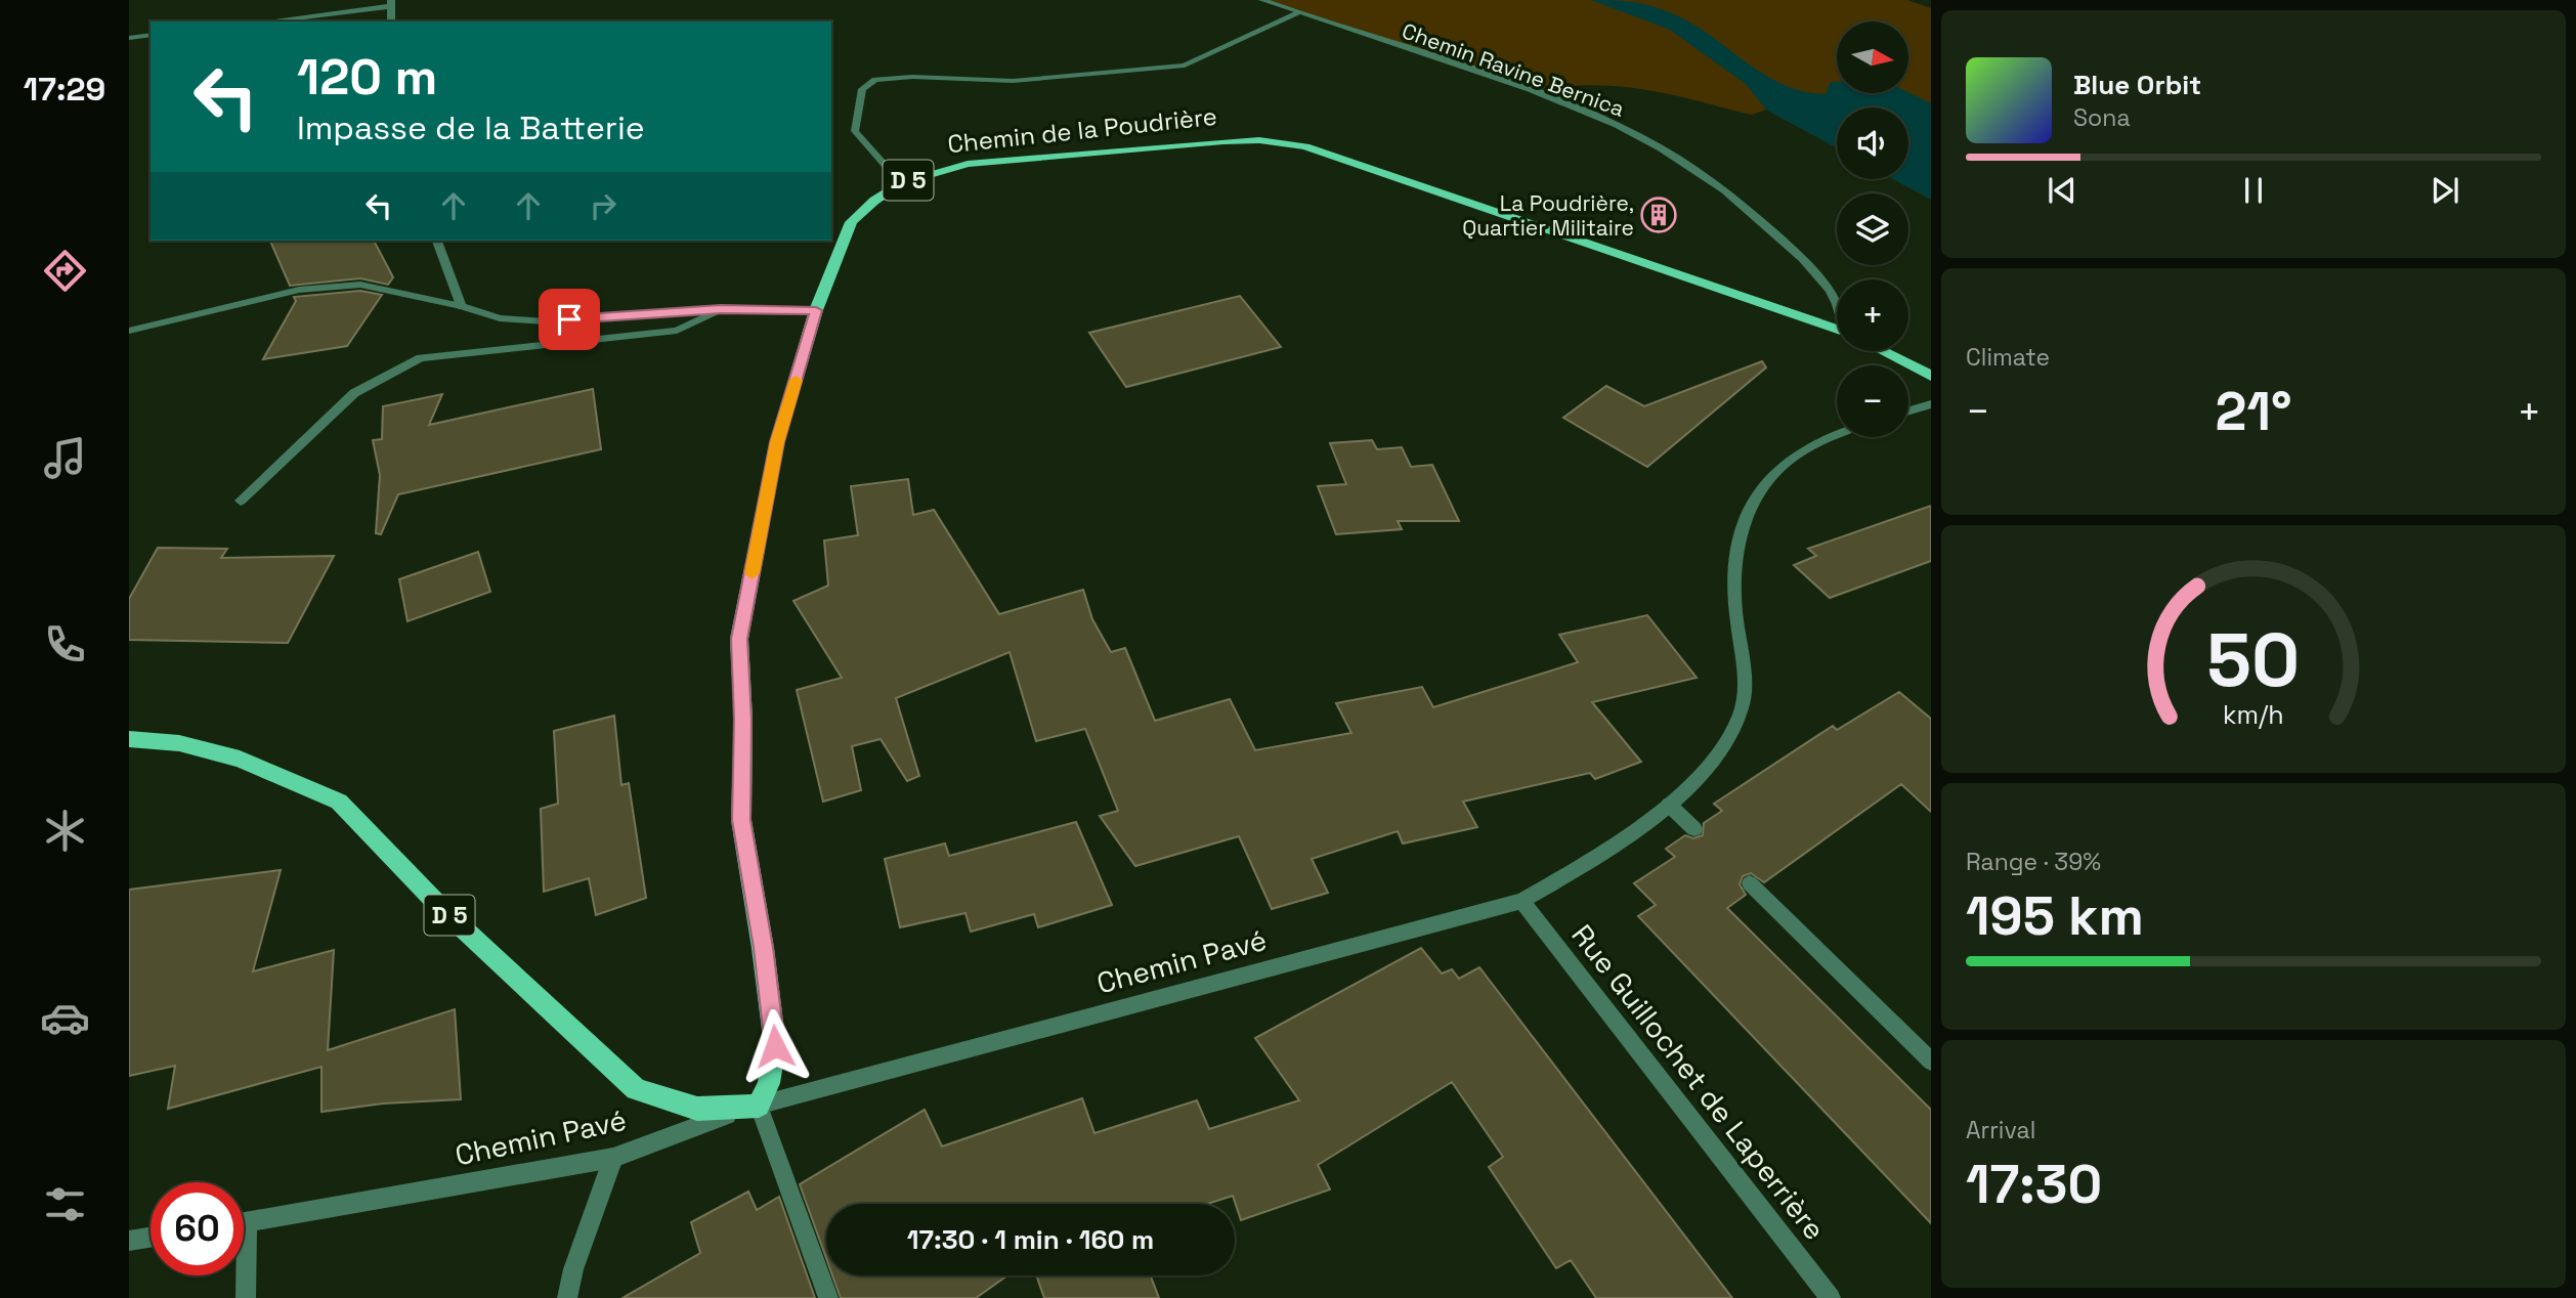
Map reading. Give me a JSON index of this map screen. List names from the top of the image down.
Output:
{
  "streets": {
    "main road": ["Chemin de la Poudrière", "D 5"],
    "street": ["Chemin Ravine Bernica", "Chemin Pavé", "Rue Guillochet de Laperrière"]
  },
  "crossings": [
    ["Chemin de la Poudrière", "D 5"],
    ["Chemin de la Poudrière", "Chemin Pavé"],
    ["D 5", "Chemin Pavé"],
    ["Chemin Pavé", "Rue Guillochet de Laperrière"]
  ],
  "places": {
    "building": ["La Poudrière, Quartier Militaire"]
  },
  "north": "right",
  "page": {
    "tabs": "17:29",
    "map_buttons": ["+", "−"],
    "turn": ["120 m", "Impasse de la Batterie"],
    "song": ["Blue Orbit", "Sona"],
    "tile": [
      "Climate",
      ["Range · 39%", "195 km"],
      ["Arrival", "17:30"]
    ],
    "heat": ["−", "21°", "+"],
    "limit": "60",
    "trip": "17:30 · 1 min · 160 m",
    "gauge": ["50", "km/h"]
  }
}
